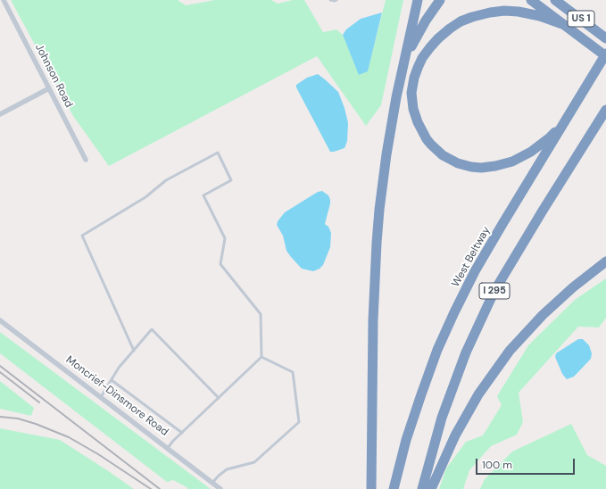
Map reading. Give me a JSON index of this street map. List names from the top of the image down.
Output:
{
  "streets": {
    "highway": ["US 1", "West Beltway", "I 295"],
    "street": ["Johnson Road", "Moncrief-Dinsmore Road"]
  },
  "scale_bar": "100 m"
}
